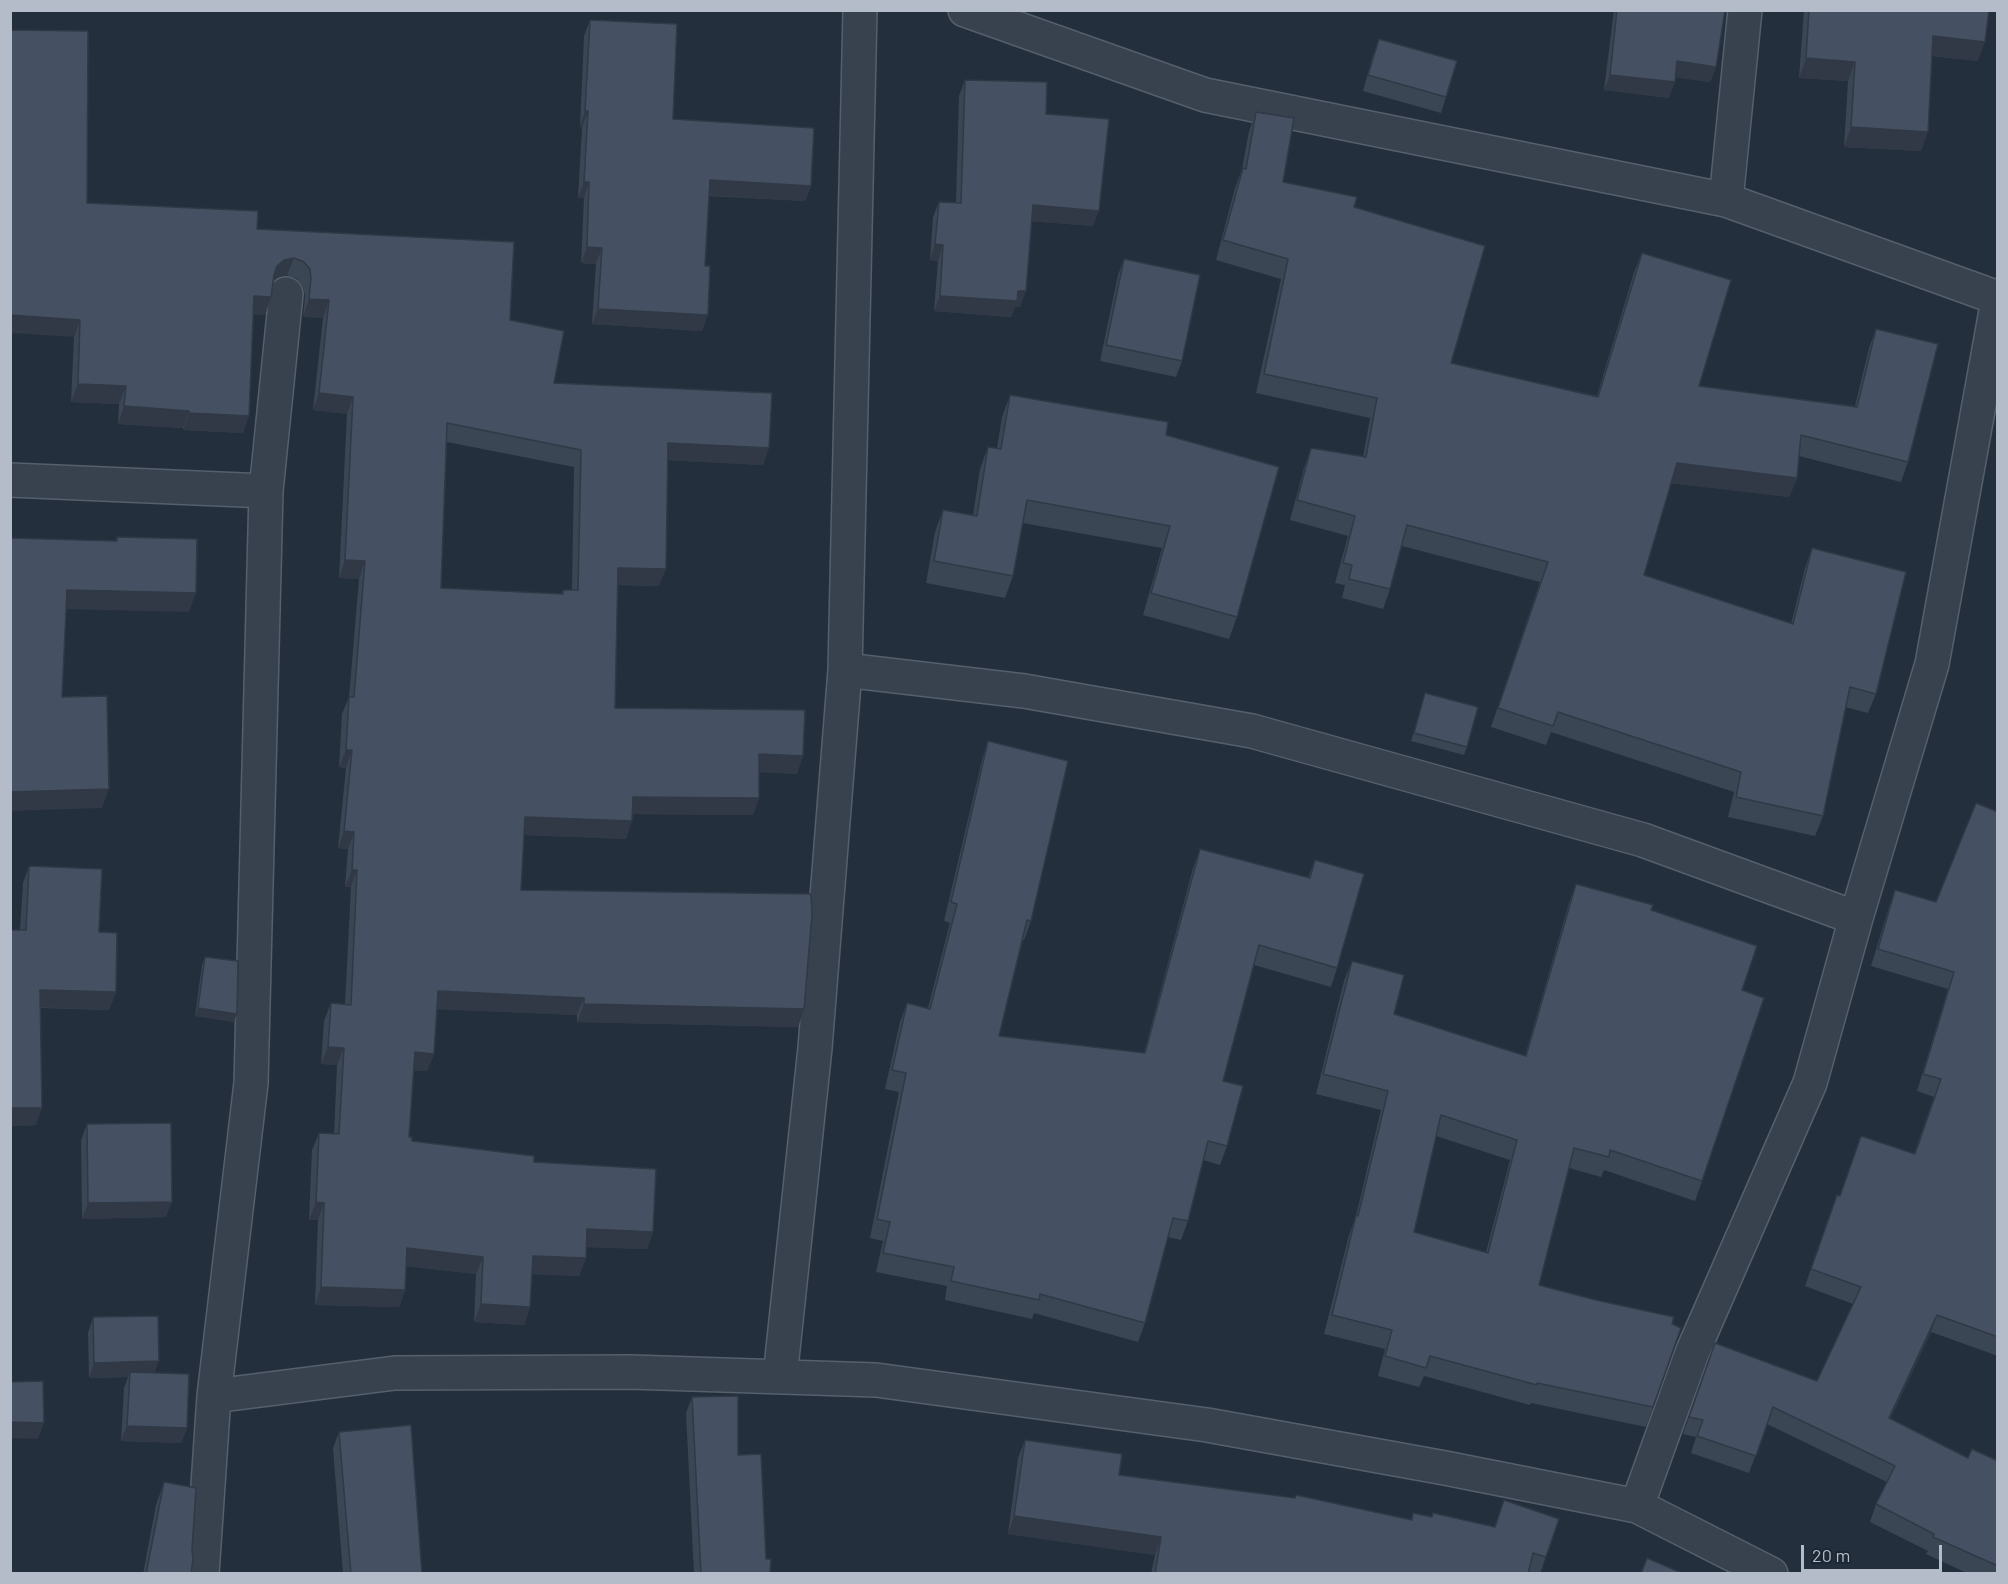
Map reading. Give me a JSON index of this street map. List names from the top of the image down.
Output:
{
  "scale_bar": "20 m"
}
